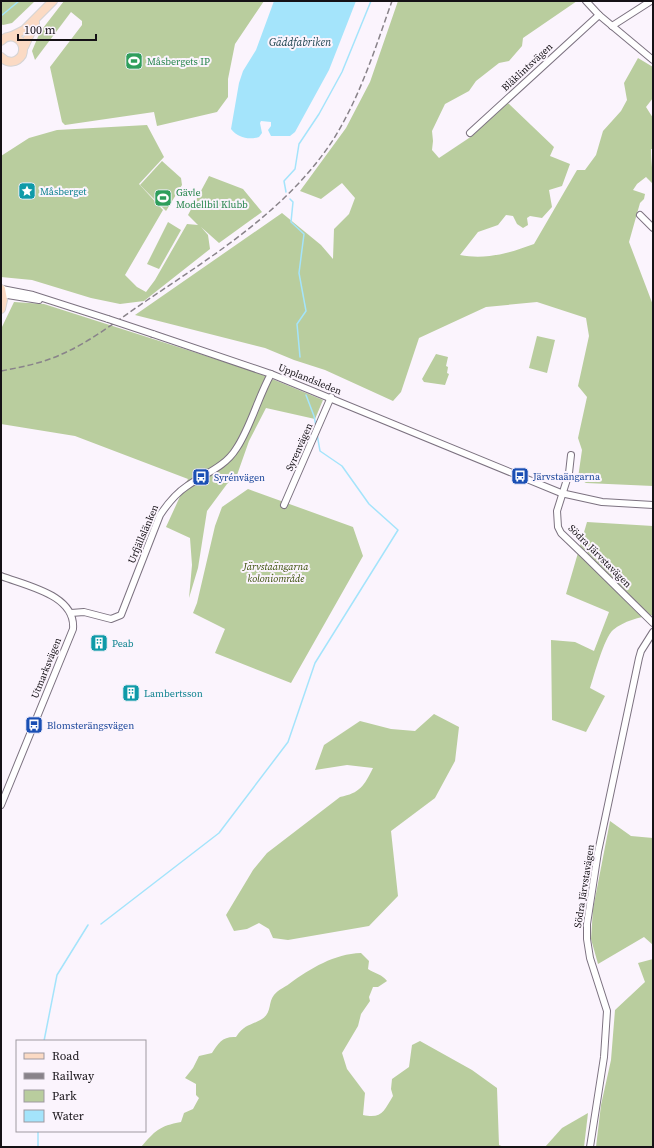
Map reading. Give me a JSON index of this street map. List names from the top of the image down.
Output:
{
  "streets": {
    "street": [
      "Blåklintsvägen",
      "Upplandsleden",
      "Syrenvägen",
      "Urfjällslänken",
      "Södra Järvstavägen",
      "Utmarksvägen"
    ]
  },
  "crossings": [
    ["Upplandsleden", "Syrenvägen"],
    ["Upplandsleden", "Urfjällslänken"],
    ["Upplandsleden", "Södra Järvstavägen"],
    ["Urfjällslänken", "Utmarksvägen"]
  ],
  "water": ["Gäddfabriken"],
  "parks": ["Järvstaängarna koloniområde"],
  "places": {
    "sports": ["Måsbergets IP", "Gävle Modellbil Klubb"],
    "place": ["Måsberget"],
    "bus stop": ["Järvstaängarna", "Syrénvägen", "Blomsterängsvägen"],
    "building": ["Peab", "Lambertsson"]
  },
  "legend": [
    "Road",
    "Railway",
    "Park",
    "Water"
  ],
  "scale_bar": "100 m"
}
